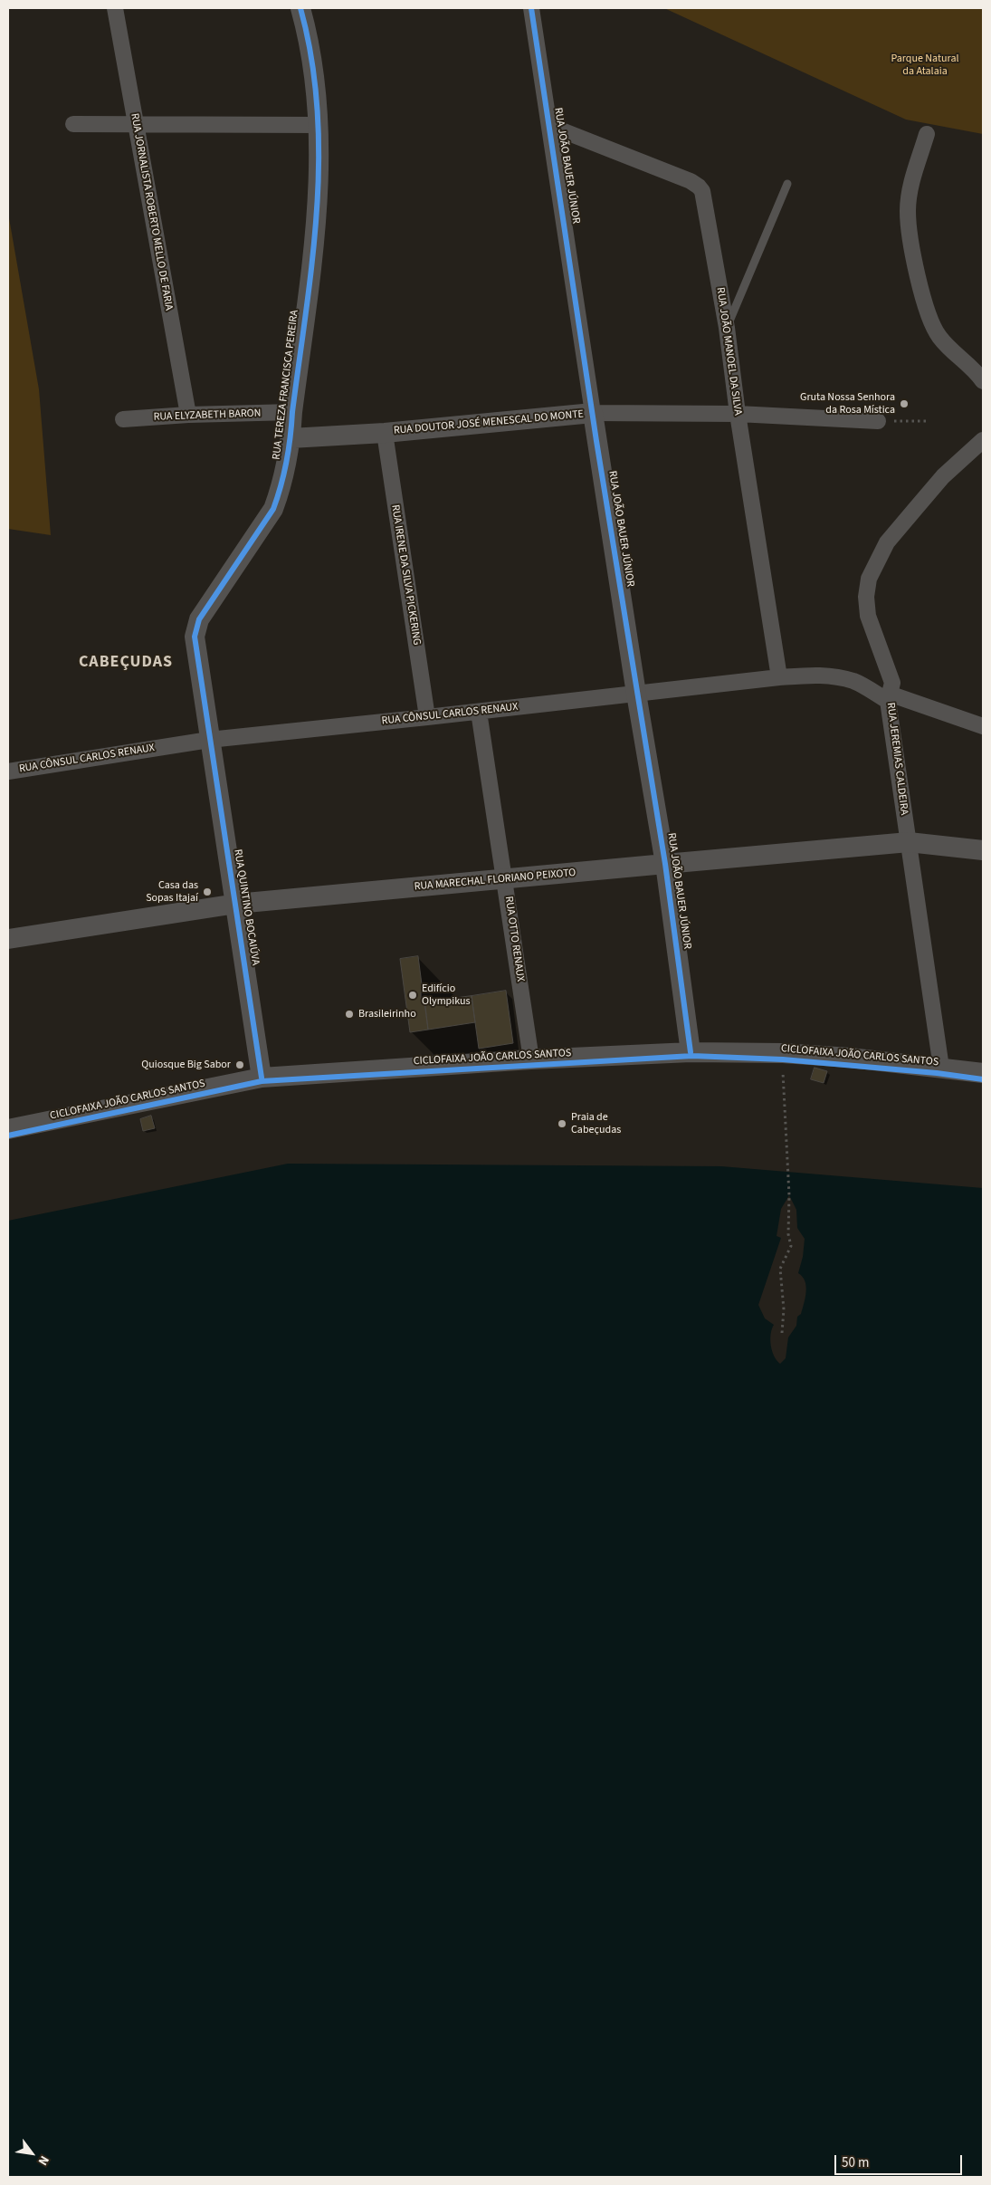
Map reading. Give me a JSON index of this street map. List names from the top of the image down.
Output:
{
  "streets": {
    "street": [
      "RUA JOÃO BAUER JÚNIOR",
      "RUA JORNALISTA ROBERTO MELLO DE FARIA",
      "RUA JOÃO MANOEL DA SILVA",
      "RUA TEREZA FRANCISCA PEREIRA",
      "RUA ELYZABETH BARON",
      "RUA DOUTOR JOSÉ MENESCAL DO MONTE",
      "RUA IRENE DA SILVA PICKERING",
      "RUA CÔNSUL CARLOS RENAUX",
      "RUA JEREMIAS CALDEIRA",
      "RUA MARECHAL FLORIANO PEIXOTO",
      "RUA QUINTINO BOCAIÚVA",
      "RUA OTTO RENAUX"
    ],
    "cycle path": ["CICLOFAIXA JOÃO CARLOS SANTOS"]
  },
  "crossings": [
    ["RUA JOÃO BAUER JÚNIOR", "RUA JOÃO MANOEL DA SILVA"],
    ["RUA JOÃO BAUER JÚNIOR", "RUA DOUTOR JOSÉ MENESCAL DO MONTE"],
    ["RUA JOÃO BAUER JÚNIOR", "RUA CÔNSUL CARLOS RENAUX"],
    ["RUA JOÃO BAUER JÚNIOR", "RUA MARECHAL FLORIANO PEIXOTO"],
    ["RUA JORNALISTA ROBERTO MELLO DE FARIA", "RUA ELYZABETH BARON"],
    ["RUA JOÃO MANOEL DA SILVA", "RUA DOUTOR JOSÉ MENESCAL DO MONTE"],
    ["RUA JOÃO MANOEL DA SILVA", "RUA CÔNSUL CARLOS RENAUX"],
    ["RUA TEREZA FRANCISCA PEREIRA", "RUA ELYZABETH BARON"],
    ["RUA TEREZA FRANCISCA PEREIRA", "RUA DOUTOR JOSÉ MENESCAL DO MONTE"],
    ["RUA TEREZA FRANCISCA PEREIRA", "RUA CÔNSUL CARLOS RENAUX"],
    ["RUA TEREZA FRANCISCA PEREIRA", "RUA QUINTINO BOCAIÚVA"],
    ["RUA DOUTOR JOSÉ MENESCAL DO MONTE", "RUA IRENE DA SILVA PICKERING"],
    ["RUA IRENE DA SILVA PICKERING", "RUA CÔNSUL CARLOS RENAUX"],
    ["RUA CÔNSUL CARLOS RENAUX", "RUA JEREMIAS CALDEIRA"],
    ["RUA CÔNSUL CARLOS RENAUX", "RUA QUINTINO BOCAIÚVA"],
    ["RUA CÔNSUL CARLOS RENAUX", "RUA OTTO RENAUX"],
    ["RUA JEREMIAS CALDEIRA", "RUA MARECHAL FLORIANO PEIXOTO"],
    ["RUA MARECHAL FLORIANO PEIXOTO", "RUA QUINTINO BOCAIÚVA"],
    ["RUA MARECHAL FLORIANO PEIXOTO", "RUA OTTO RENAUX"]
  ],
  "districts": ["CABEÇUDAS"],
  "parks": ["Parque Natural da Atalaia"],
  "places": [
    "Gruta Nossa Senhora da Rosa Mística",
    "Casa das Sopas Itajaí",
    "Edifício Olympikus",
    "Brasileirinho",
    "Quiosque Big Sabor",
    "Praia de Cabeçudas"
  ],
  "scale_bar": "50 m",
  "north": "bottom right"
}
